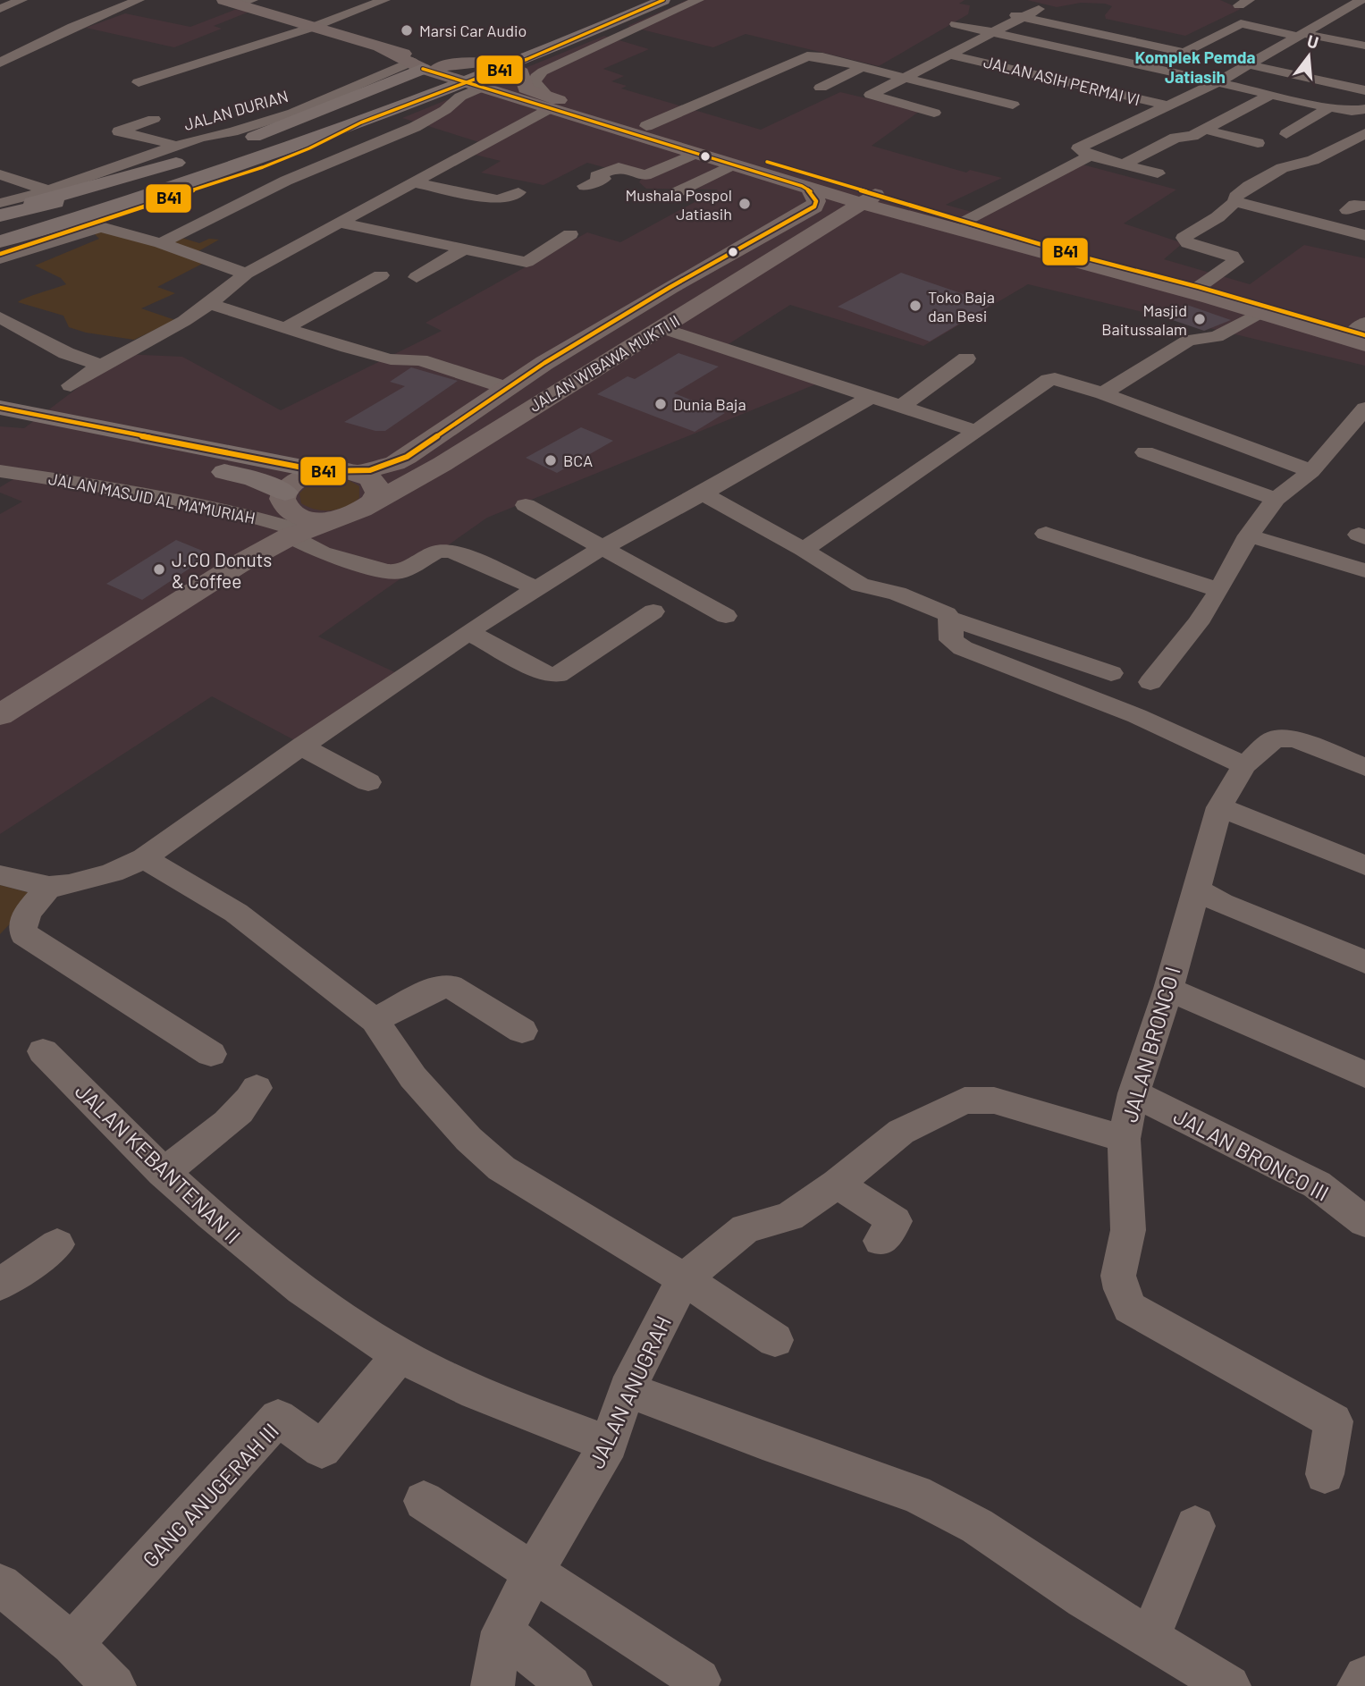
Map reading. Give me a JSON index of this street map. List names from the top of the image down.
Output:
{
  "streets": {
    "main road": ["JALAN WIBAWA MUKTI II"],
    "street": [
      "JALAN ASIH PERMAI VI",
      "JALAN DURIAN",
      "JALAN MASJID AL MA'MURIAH",
      "JALAN BRONCO I",
      "JALAN BRONCO III",
      "JALAN KEBANTENAN II",
      "JALAN ANUGRAH",
      "GANG ANUGERAH III"
    ]
  },
  "crossings": [
    ["JALAN WIBAWA MUKTI II", "JALAN MASJID AL MA'MURIAH"],
    ["JALAN BRONCO I", "JALAN BRONCO III"],
    ["JALAN BRONCO I", "JALAN ANUGRAH"],
    ["JALAN KEBANTENAN II", "JALAN ANUGRAH"],
    ["JALAN KEBANTENAN II", "GANG ANUGERAH III"]
  ],
  "districts": ["Komplek Pemda Jatiasih"],
  "places": [
    "Marsi Car Audio",
    "Mushala Pospol Jatiasih",
    "Toko Baja dan Besi",
    "Masjid Baitussalam",
    "Dunia Baja",
    "BCA",
    "J.CO Donuts & Coffee"
  ],
  "lines": ["transit line B41"],
  "north": "top"
}
